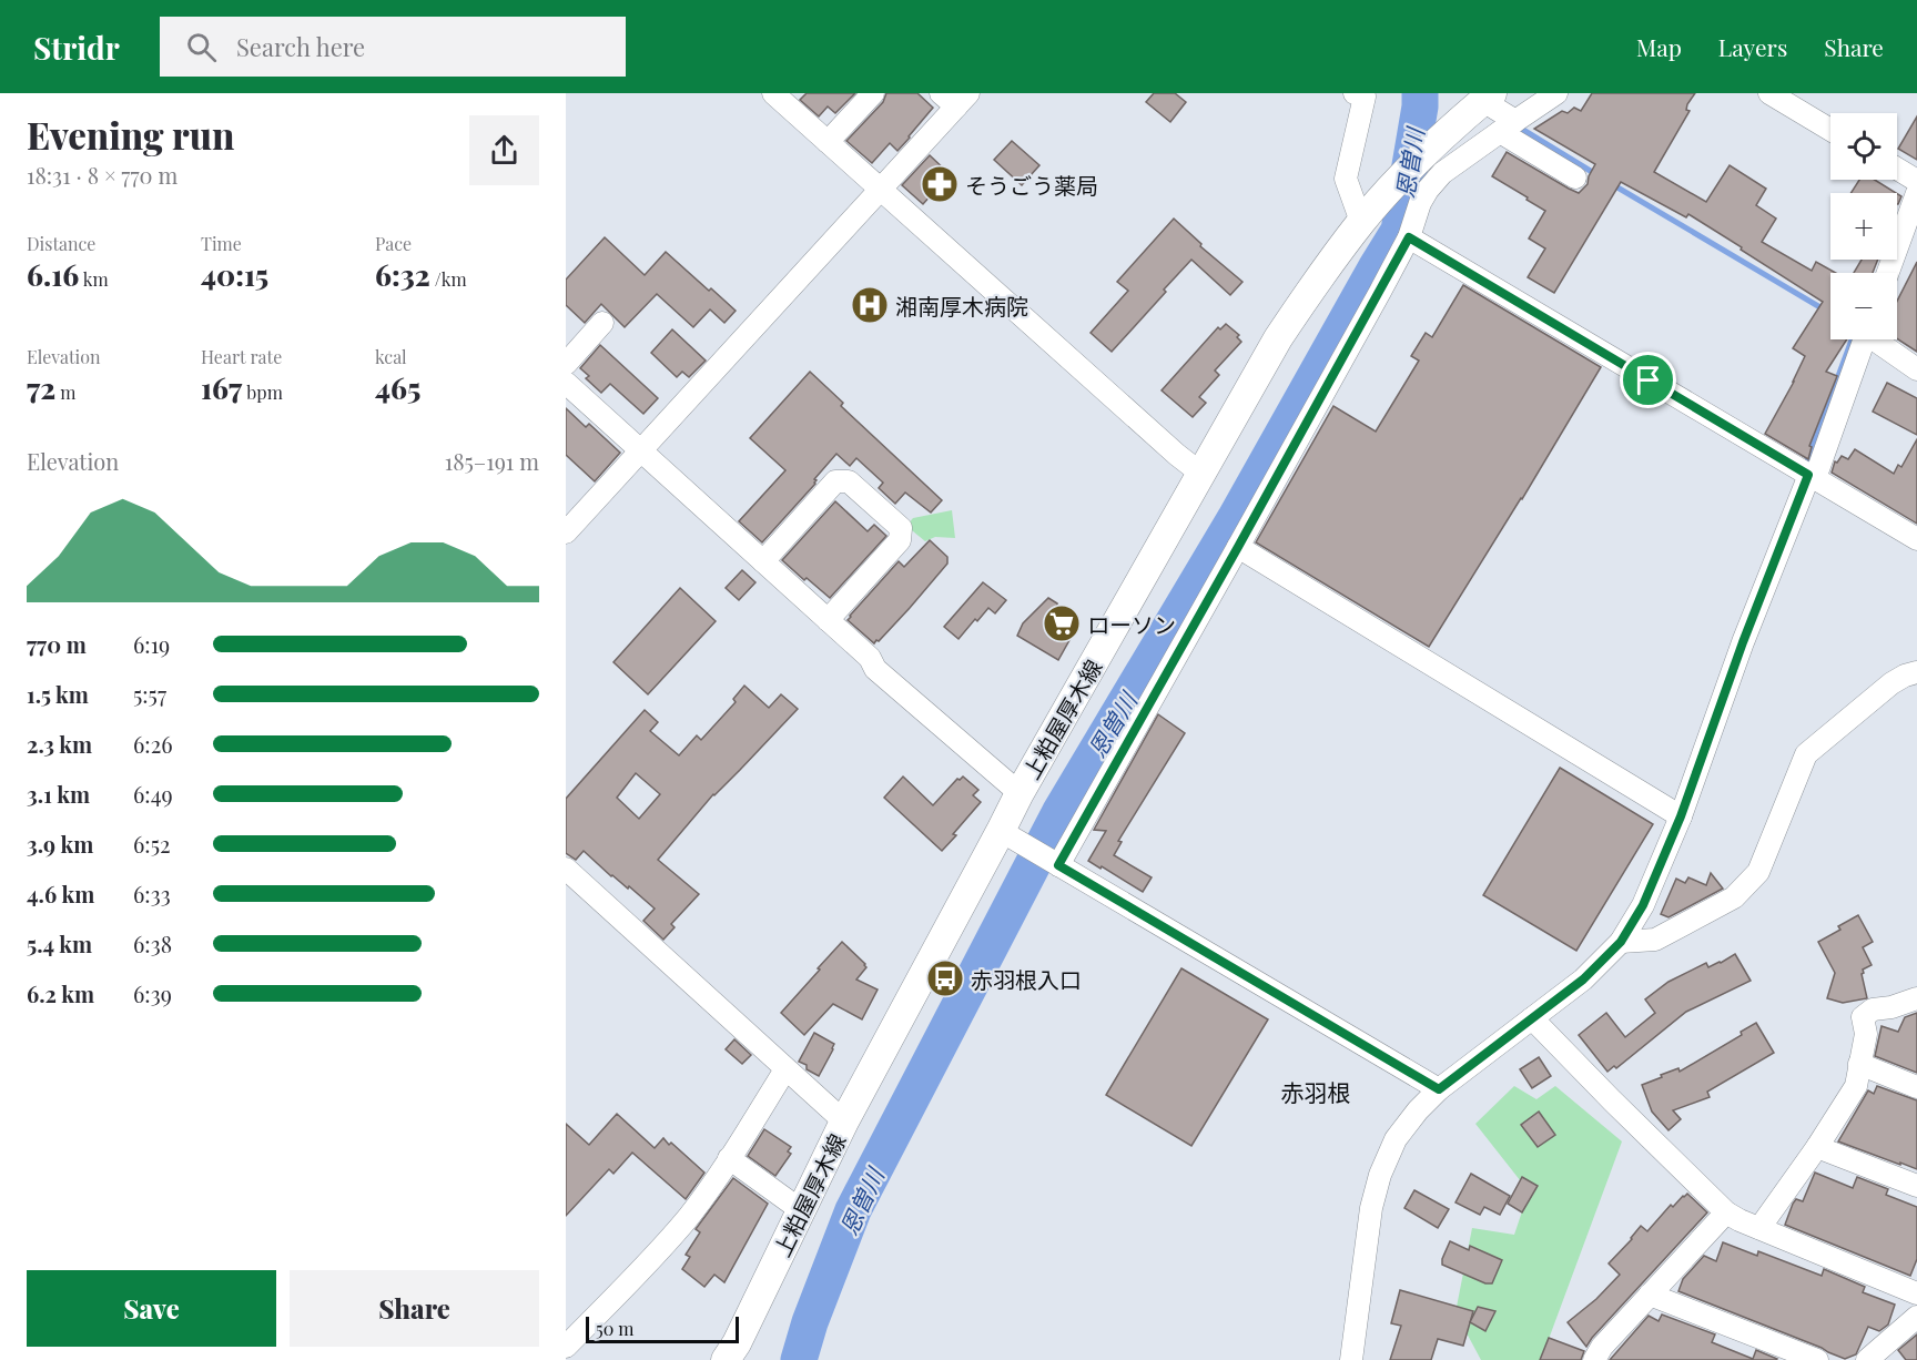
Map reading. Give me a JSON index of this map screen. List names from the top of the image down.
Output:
{
  "streets": {
    "main road": ["上粕屋厚木線"]
  },
  "districts": ["赤羽根"],
  "water": ["恩曽川"],
  "places": {
    "pharmacy": ["そうごう薬局"],
    "hospital": ["湘南厚木病院"],
    "supermarket": ["ローソン"],
    "bus stop": ["赤羽根入口"]
  },
  "scale_bar": "50 m",
  "page": {
    "header": "Stridr",
    "search": "Search here",
    "nav": ["Map", "Layers", "Share"],
    "heading": ["Evening run", "18:31 · 8 × 770 m"],
    "map_buttons": ["+", "−"],
    "stats": [
      ["Distance", "6.16 km"],
      ["Time", "40:15"],
      ["Pace", "6:32 /km"],
      ["Elevation", "72 m"],
      ["Heart rate", "167 bpm"],
      ["kcal", "465"]
    ],
    "chart": ["Elevation", "185–191 m"],
    "list": [
      {
        "name": "770 m",
        "note": "6:19"
      },
      {
        "name": "1.5 km",
        "note": "5:57"
      },
      {
        "name": "2.3 km",
        "note": "6:26"
      },
      {
        "name": "3.1 km",
        "note": "6:49"
      },
      {
        "name": "3.9 km",
        "note": "6:52"
      },
      {
        "name": "4.6 km",
        "note": "6:33"
      },
      {
        "name": "5.4 km",
        "note": "6:38"
      },
      {
        "name": "6.2 km",
        "note": "6:39"
      }
    ],
    "buttons": ["Save", "Share"],
    "scale": "50 m"
  }
}
